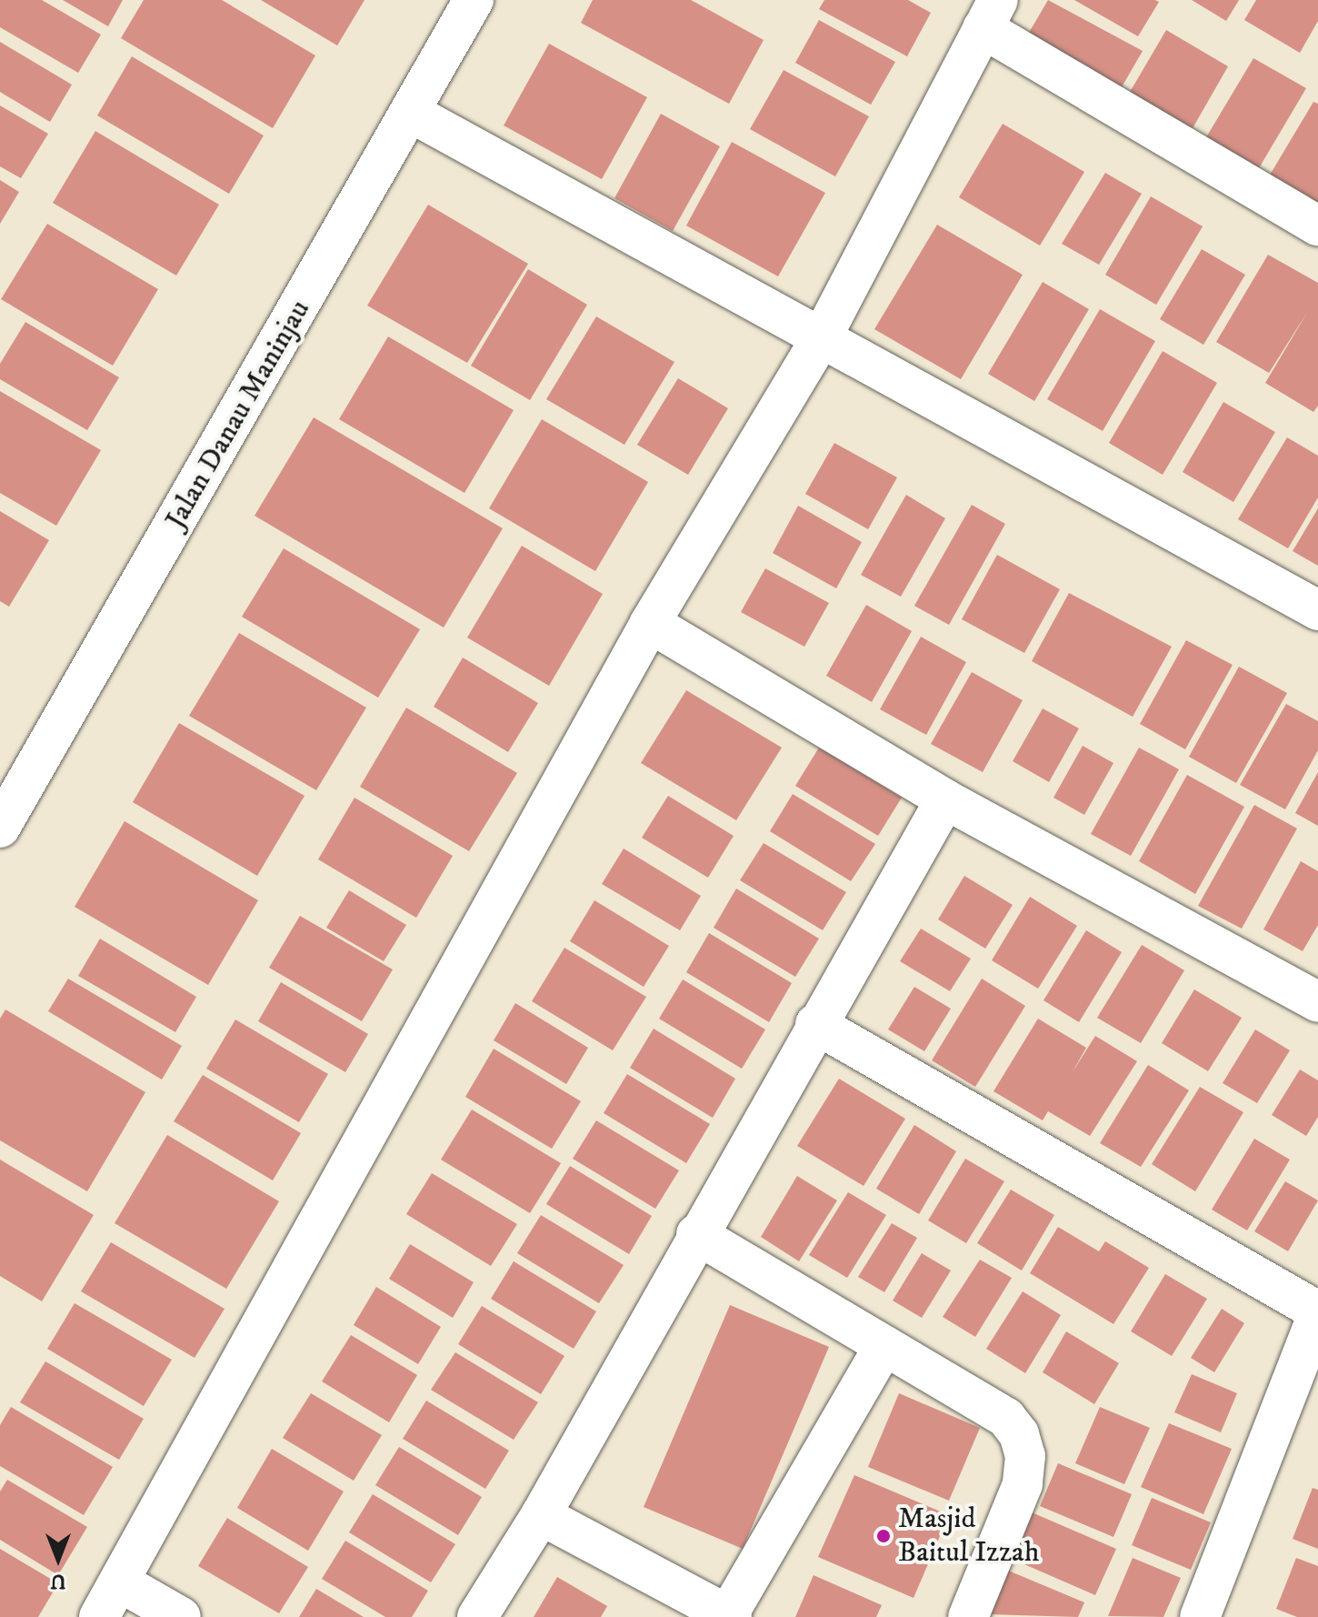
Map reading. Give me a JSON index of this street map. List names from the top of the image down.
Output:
{
  "streets": {
    "street": ["Jalan Danau Maninjau"]
  },
  "places": ["Masjid Baitul Izzah"],
  "north": "bottom"
}
